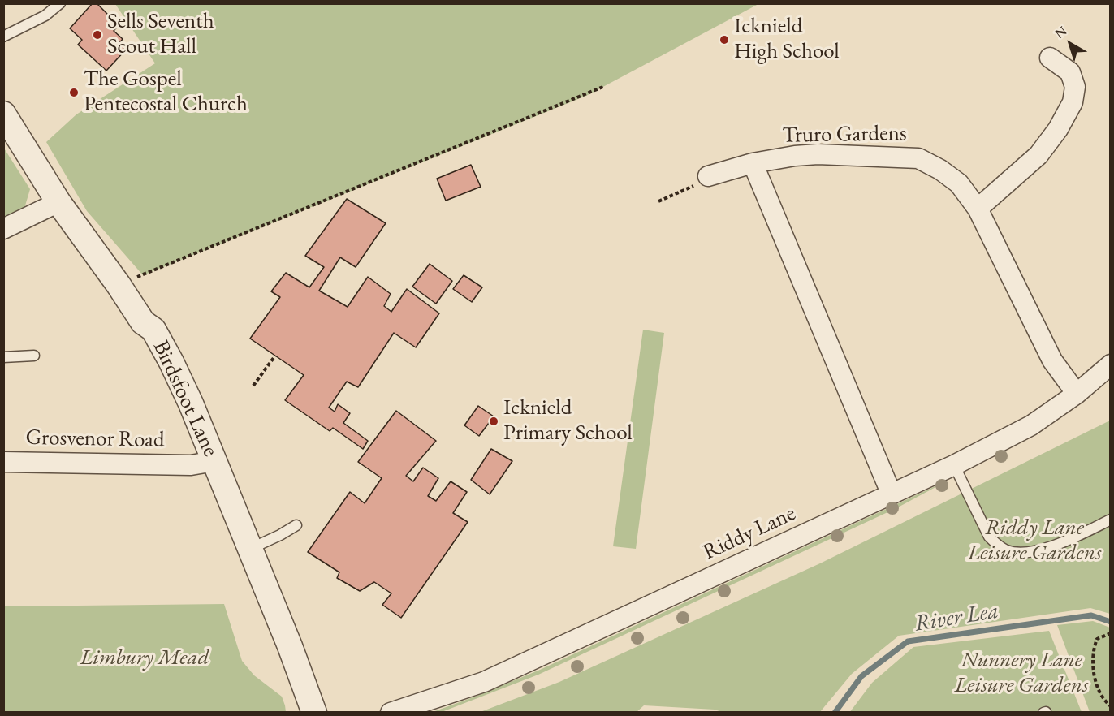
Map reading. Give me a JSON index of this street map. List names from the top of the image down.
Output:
{
  "streets": {
    "street": [
      "Truro Gardens",
      "Birdsfoot Lane",
      "Grosvenor Road",
      "Riddy Lane"
    ]
  },
  "crossings": [
    ["Truro Gardens", "Riddy Lane"],
    ["Birdsfoot Lane", "Grosvenor Road"]
  ],
  "water": ["River Lea"],
  "parks": ["Riddy Lane Leisure Gardens", "Limbury Mead", "Nunnery Lane Leisure Gardens"],
  "places": [
    "Sells Seventh Scout Hall",
    "Icknield High School",
    "The Gospel Pentecostal Church",
    "Icknield Primary School"
  ],
  "north": "top left"
}
